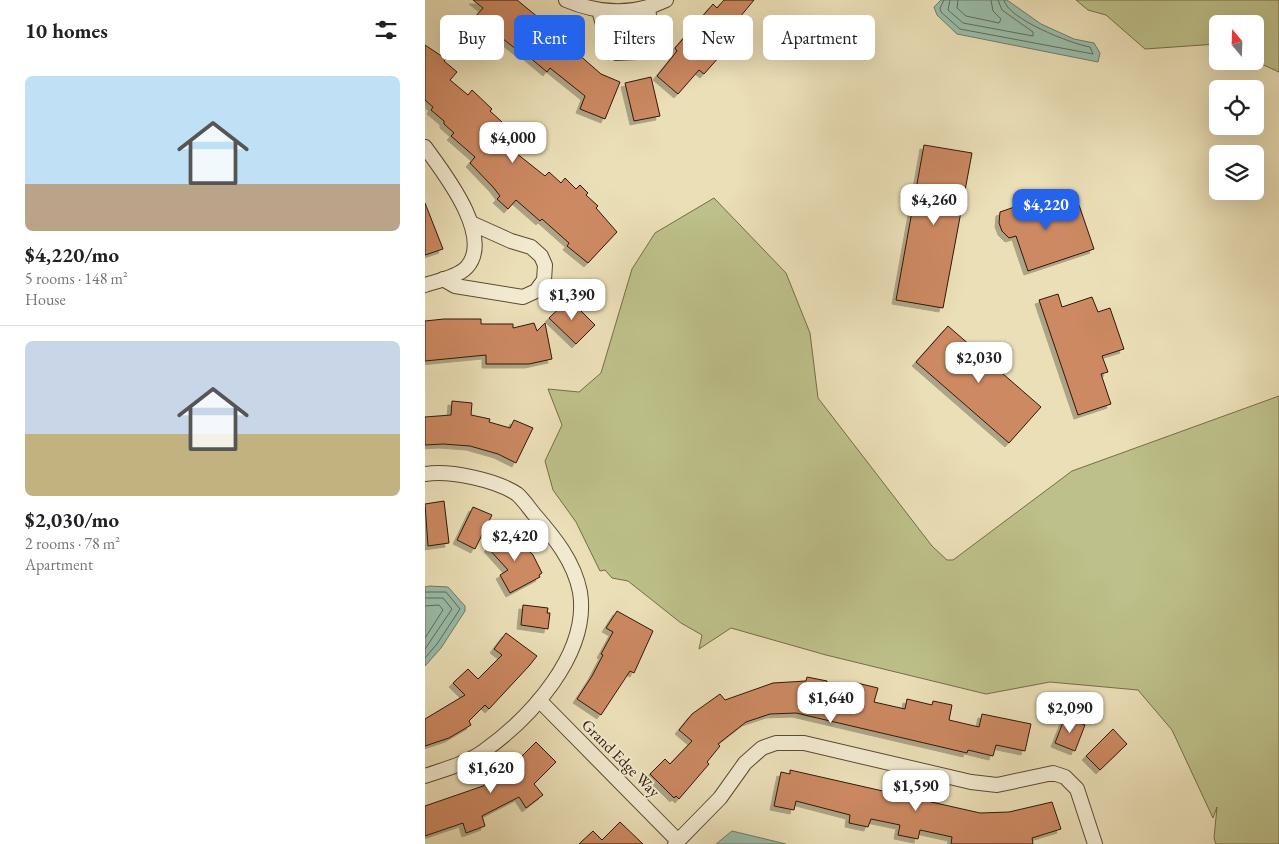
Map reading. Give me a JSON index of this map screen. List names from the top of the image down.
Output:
{
  "streets": {
    "street": ["Grand Edge Way"]
  },
  "north": "top",
  "page": {
    "heading": "10 homes",
    "chip": [
      "Buy",
      "Rent",
      "Filters",
      "New",
      "Apartment"
    ],
    "list": [
      {
        "name": "$4,220/mo",
        "note": "5 rooms · 148 m² · House"
      },
      {
        "name": "$2,030/mo",
        "note": "2 rooms · 78 m² · Apartment"
      }
    ],
    "price": [
      "$4,000",
      "$4,260",
      "$4,220",
      "$1,390",
      "$2,030",
      "$2,420",
      "$1,640",
      "$2,090",
      "$1,620",
      "$1,590"
    ]
  }
}
